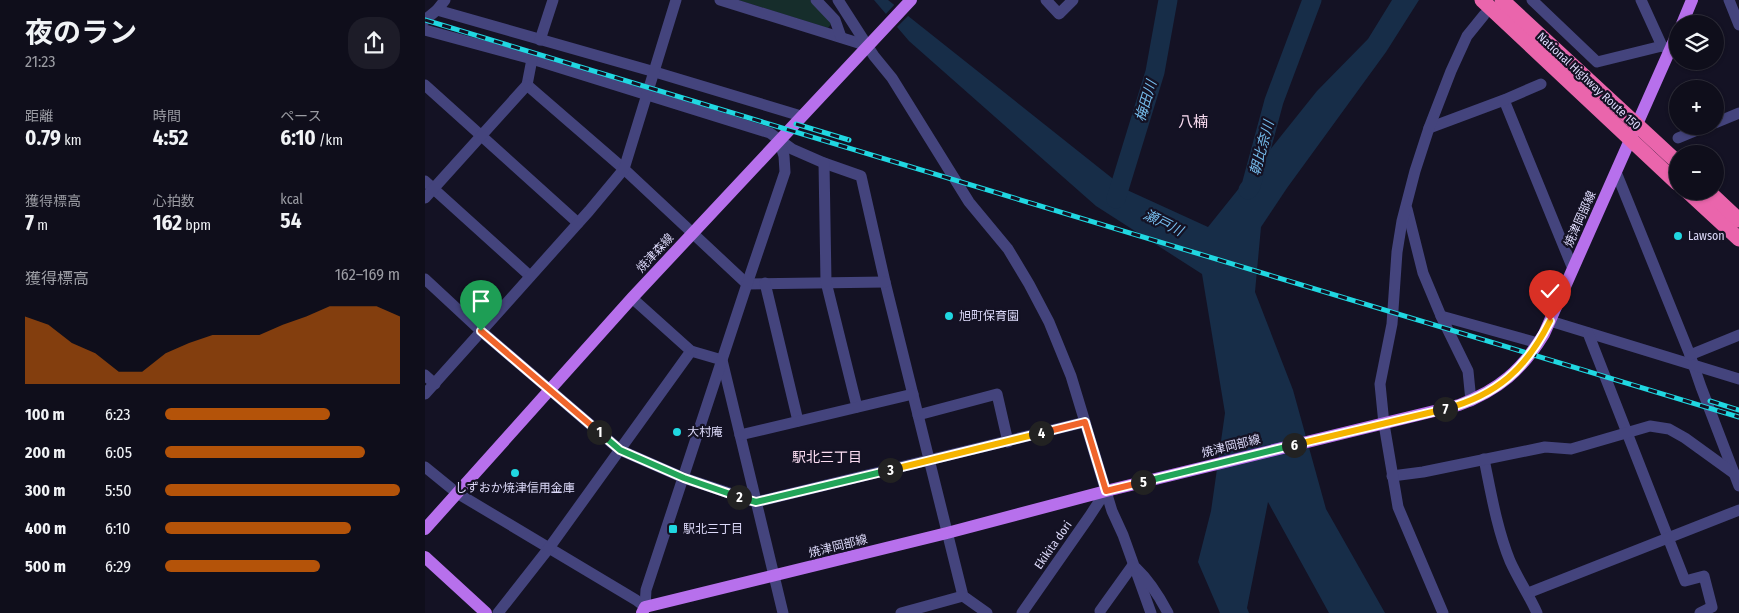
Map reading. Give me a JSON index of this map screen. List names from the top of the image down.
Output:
{
  "streets": {
    "highway": ["National Highway Route 150"],
    "main road": ["焼津岡部線", "焼津森線"],
    "street": ["Ekikita dori"]
  },
  "crossings": [
    ["National Highway Route 150", "焼津岡部線"],
    ["焼津岡部線", "Ekikita dori"]
  ],
  "districts": ["八楠", "駅北三丁目"],
  "water": ["梅田川", "朝比奈川", "瀬戸川"],
  "places": {
    "other": [
      "Lawson",
      "旭町保育園",
      "大村庵",
      "しずおか焼津信用金庫"
    ],
    "transit": ["駅北三丁目"]
  },
  "page": {
    "heading": ["夜のラン", "21:23"],
    "map_buttons": ["+", "−"],
    "stats": [
      ["距離", "0.79 km"],
      ["時間", "4:52"],
      ["ペース", "6:10 /km"],
      ["獲得標高", "7 m"],
      ["心拍数", "162 bpm"],
      ["kcal", "54"]
    ],
    "chart": ["獲得標高", "162–169 m"],
    "list": [
      {
        "name": "100 m",
        "note": "6:23"
      },
      {
        "name": "200 m",
        "note": "6:05"
      },
      {
        "name": "300 m",
        "note": "5:50"
      },
      {
        "name": "400 m",
        "note": "6:10"
      },
      {
        "name": "500 m",
        "note": "6:29"
      }
    ],
    "pins": [
      "7",
      "1",
      "4",
      "6",
      "3",
      "5",
      "2"
    ]
  }
}
